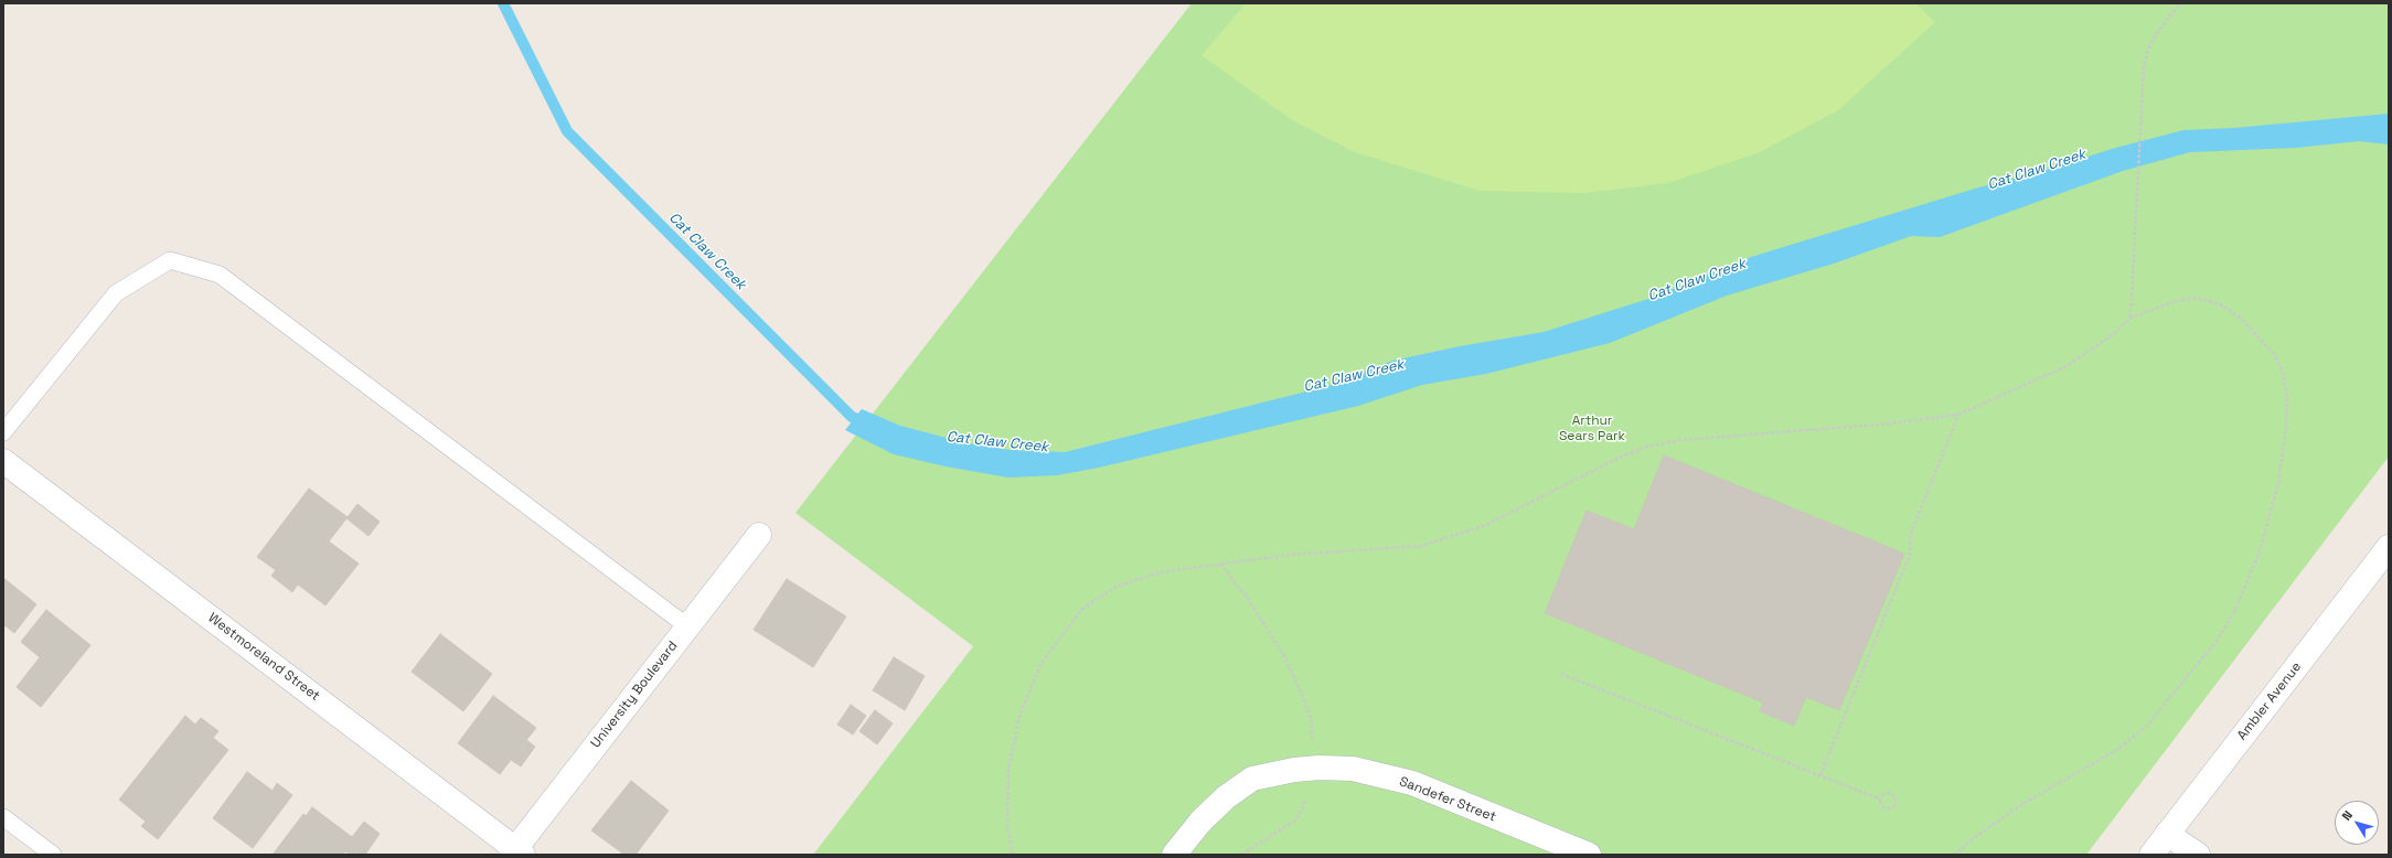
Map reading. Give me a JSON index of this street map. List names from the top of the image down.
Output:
{
  "streets": {
    "street": [
      "Westmoreland Street",
      "University Boulevard",
      "Ambler Avenue",
      "Sandefer Street"
    ]
  },
  "crossings": [
    ["Westmoreland Street", "University Boulevard"]
  ],
  "water": ["Cat Claw Creek"],
  "parks": ["Arthur Sears Park"],
  "north": "top left"
}
